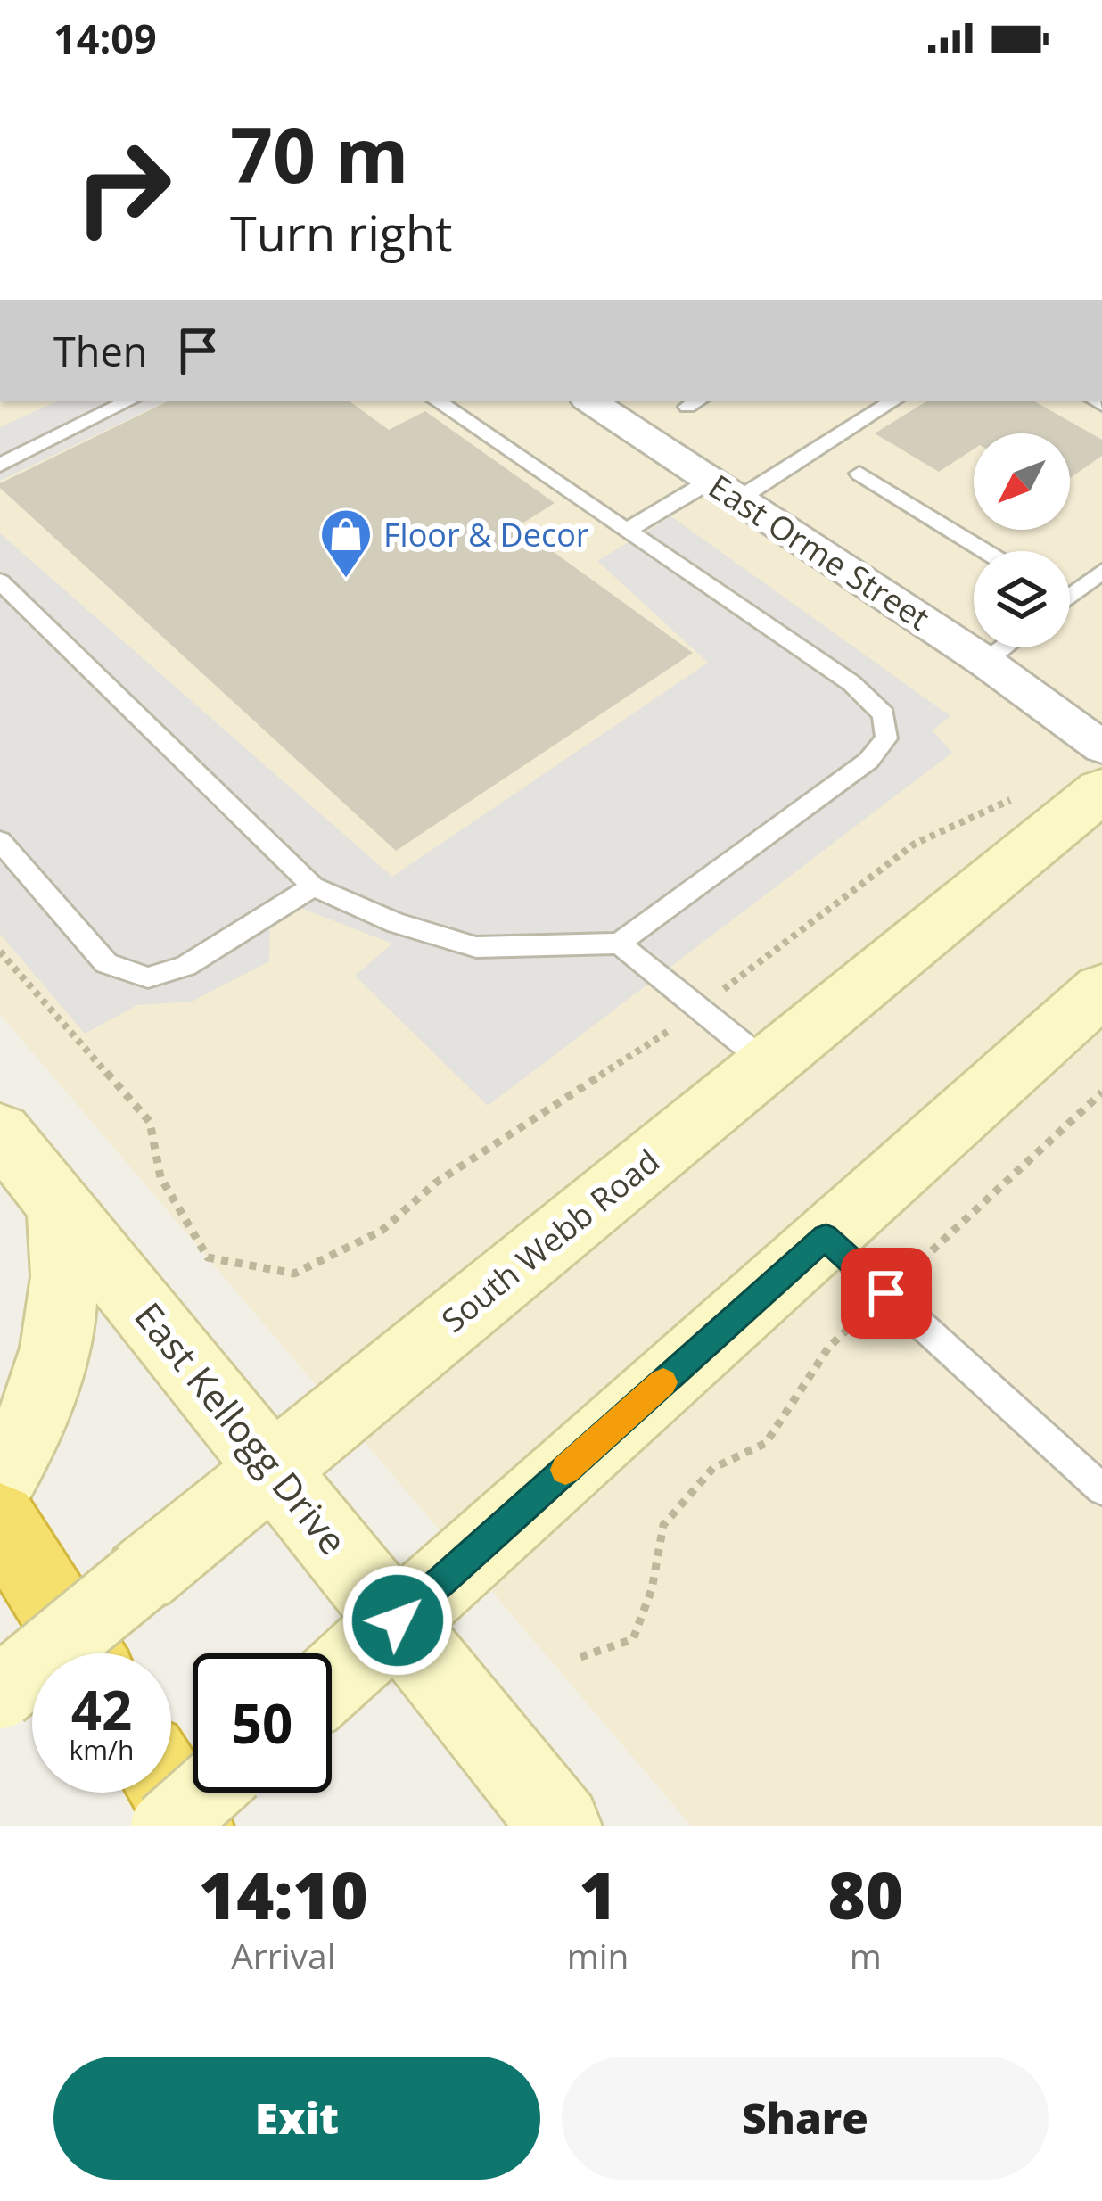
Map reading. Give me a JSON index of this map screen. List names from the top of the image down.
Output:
{
  "streets": {
    "main road": ["South Webb Road", "East Kellogg Drive"],
    "street": ["East Orme Street"]
  },
  "crossings": [
    ["East Orme Street", "South Webb Road"],
    ["South Webb Road", "East Kellogg Drive"]
  ],
  "places": {
    "shop": ["Floor & Decor"]
  },
  "north": "bottom left",
  "page": {
    "status": "14:09",
    "turn": ["70 m", "Turn right"],
    "then": "Then",
    "speed": "42 km/h",
    "limit": "50",
    "eta": [
      "14:10",
      "Arrival",
      "1",
      "min",
      "80",
      "m"
    ],
    "buttons": ["Exit", "Share"]
  }
}
